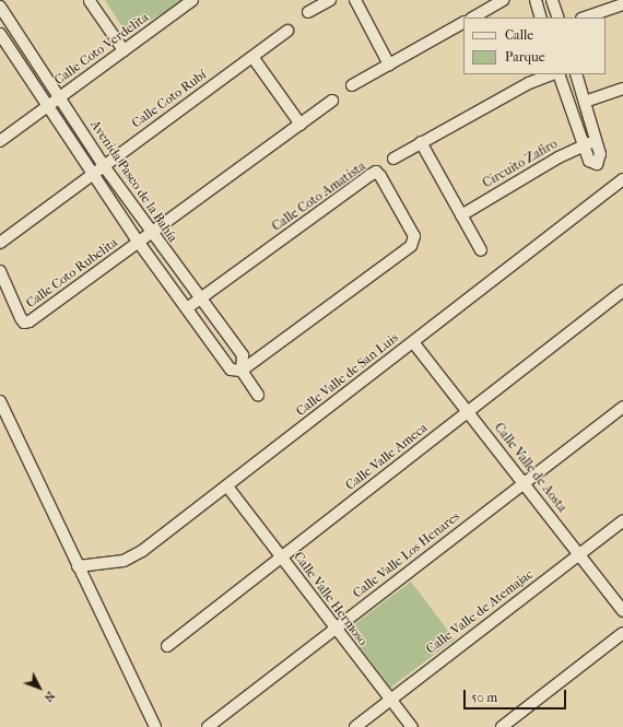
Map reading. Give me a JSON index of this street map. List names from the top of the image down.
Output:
{
  "streets": {
    "street": [
      "Calle Coto Verdelita",
      "Calle Coto Rubí",
      "Circuito Zafiro",
      "Avenida Paseo de la Bahía",
      "Calle Coto Amatista",
      "Calle Coto Rubelita",
      "Calle Valle de San Luis",
      "Calle Valle Ameca",
      "Calle Valle de Aosta",
      "Calle Valle Los Henares",
      "Calle Valle Hermoso",
      "Calle Valle de Atemajac"
    ]
  },
  "crossings": [
    ["Calle Coto Verdelita", "Avenida Paseo de la Bahía"],
    ["Calle Coto Rubí", "Avenida Paseo de la Bahía"],
    ["Avenida Paseo de la Bahía", "Calle Coto Amatista"],
    ["Avenida Paseo de la Bahía", "Calle Coto Rubelita"],
    ["Calle Valle de San Luis", "Calle Valle de Aosta"],
    ["Calle Valle de San Luis", "Calle Valle Hermoso"],
    ["Calle Valle Ameca", "Calle Valle de Aosta"],
    ["Calle Valle Ameca", "Calle Valle Hermoso"],
    ["Calle Valle de Aosta", "Calle Valle Los Henares"],
    ["Calle Valle de Aosta", "Calle Valle de Atemajac"],
    ["Calle Valle Los Henares", "Calle Valle Hermoso"],
    ["Calle Valle Hermoso", "Calle Valle de Atemajac"]
  ],
  "legend": ["Calle", "Parque"],
  "scale_bar": "50 m",
  "north": "bottom right"
}
